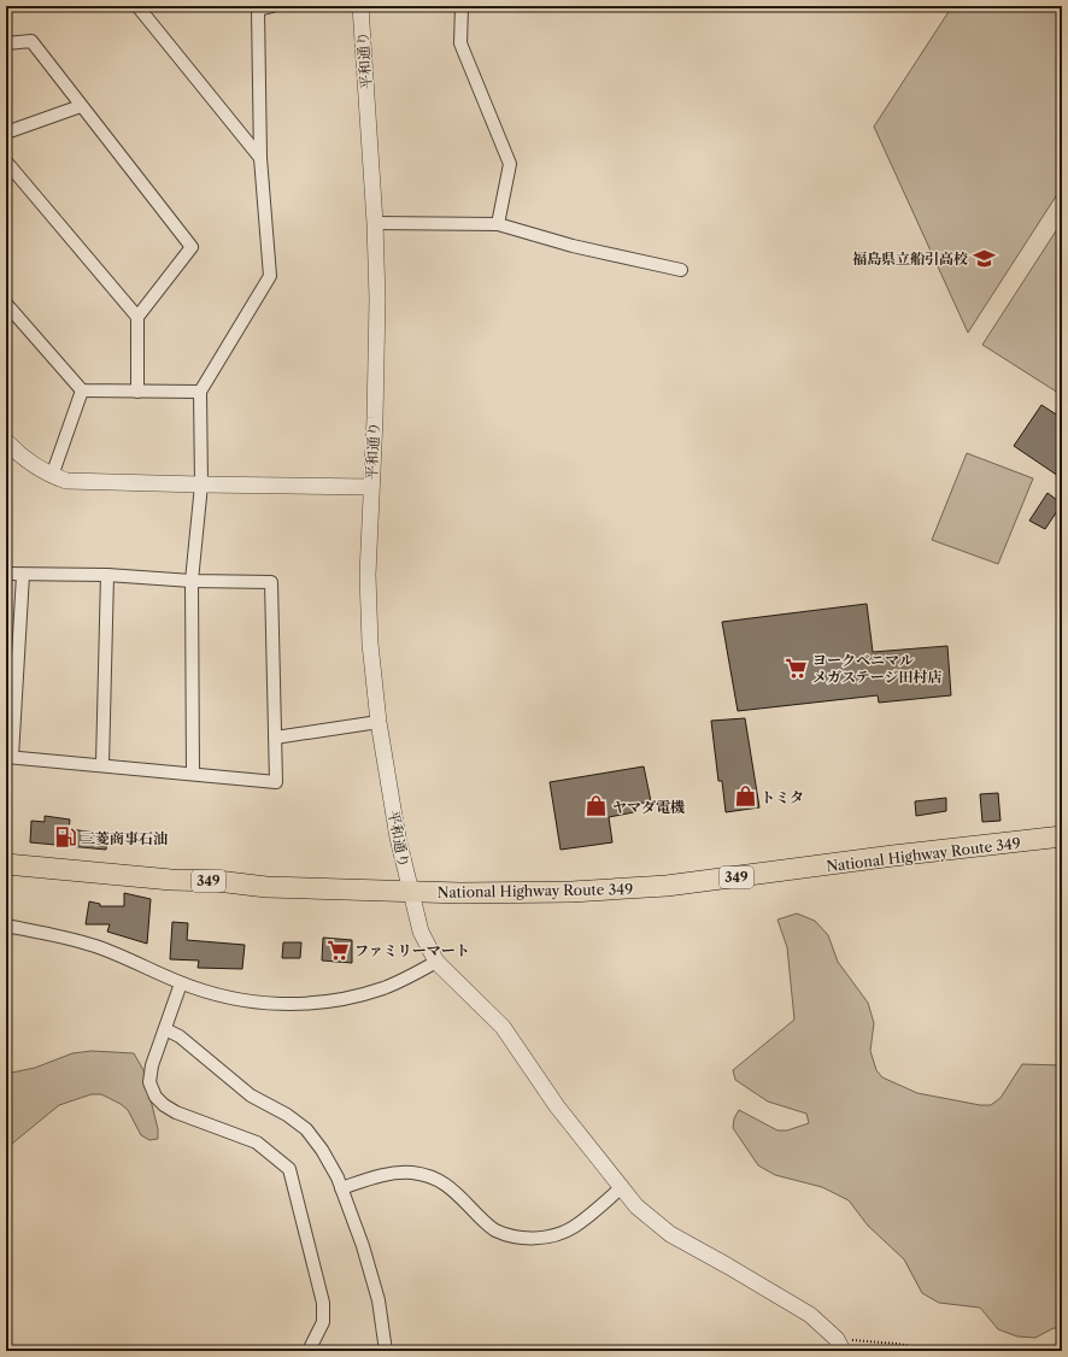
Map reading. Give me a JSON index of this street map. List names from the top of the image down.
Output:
{
  "streets": {
    "highway": ["National Highway Route 349", "349"],
    "street": ["平和通り"]
  },
  "crossings": [
    ["平和通り", "National Highway Route 349"]
  ],
  "places": {
    "school or university": ["福島県立船引高校"],
    "supermarket": ["ヨークベニマル メガステージ田村店", "ファミリーマート"],
    "shop": ["トミタ", "ヤマダ電機"],
    "fuel station": ["三菱商事石油"]
  }
}
